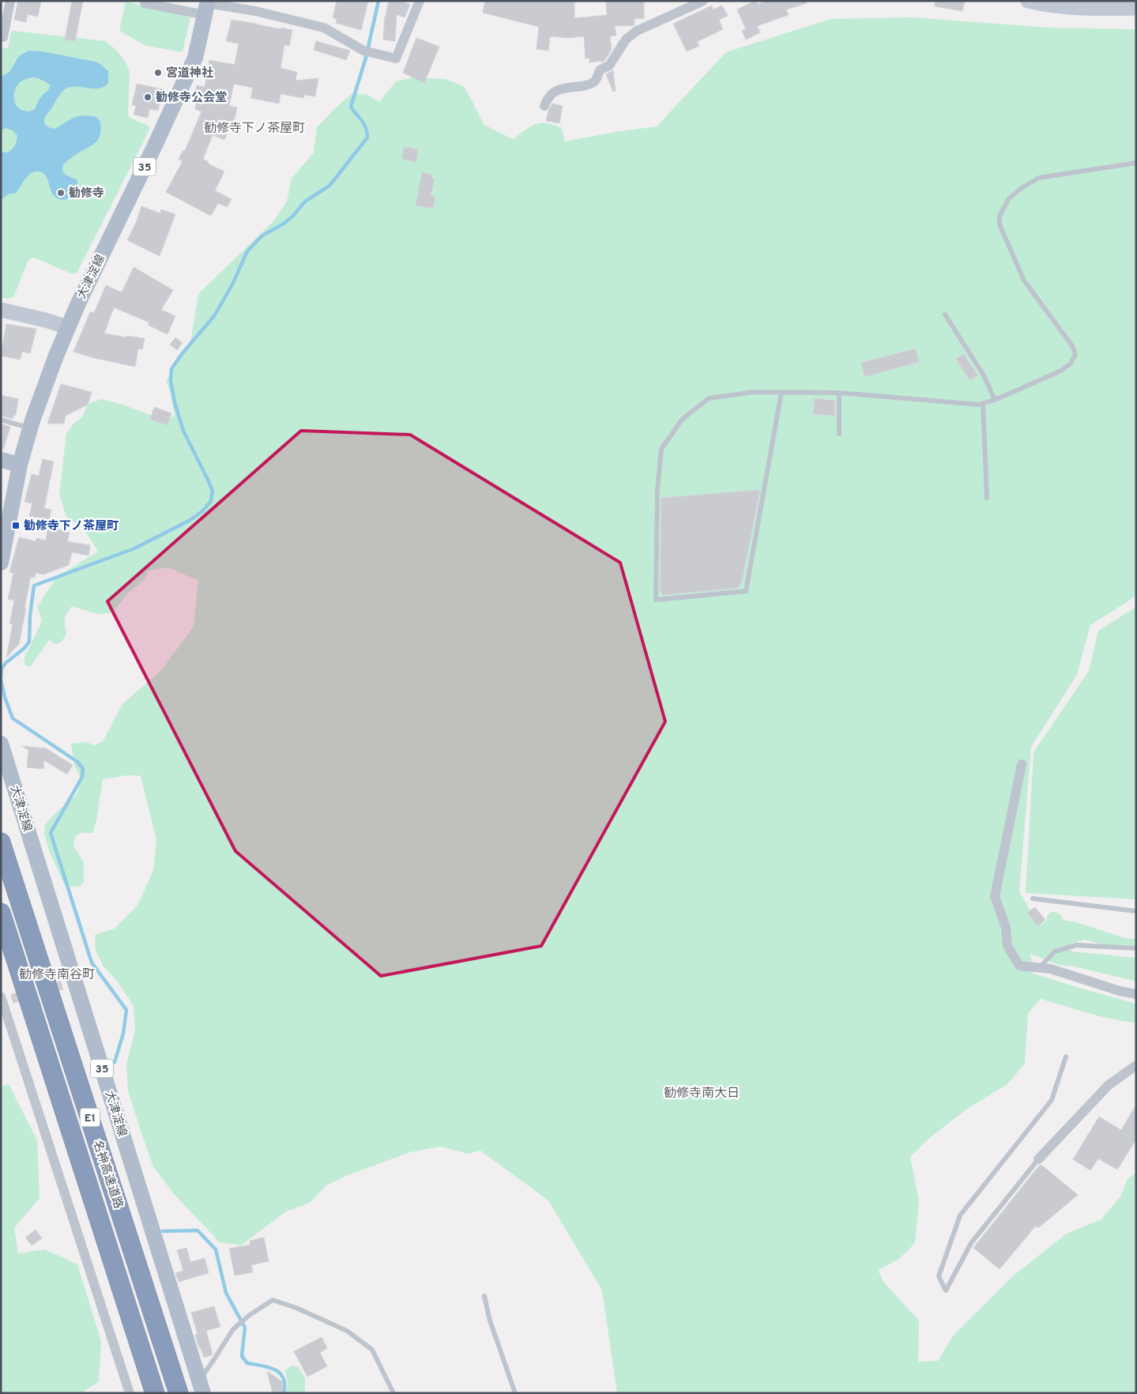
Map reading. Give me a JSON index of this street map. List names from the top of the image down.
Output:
{
  "streets": {
    "highway": ["E1", "名神高速道路"],
    "main road": ["35", "大津淀線"]
  },
  "districts": ["勧修寺下ノ茶屋町", "勧修寺南谷町", "勧修寺南大日"],
  "places": {
    "other": ["宮道神社", "勧修寺公会堂", "勧修寺"],
    "transit": ["勧修寺下ノ茶屋町"]
  }
}
